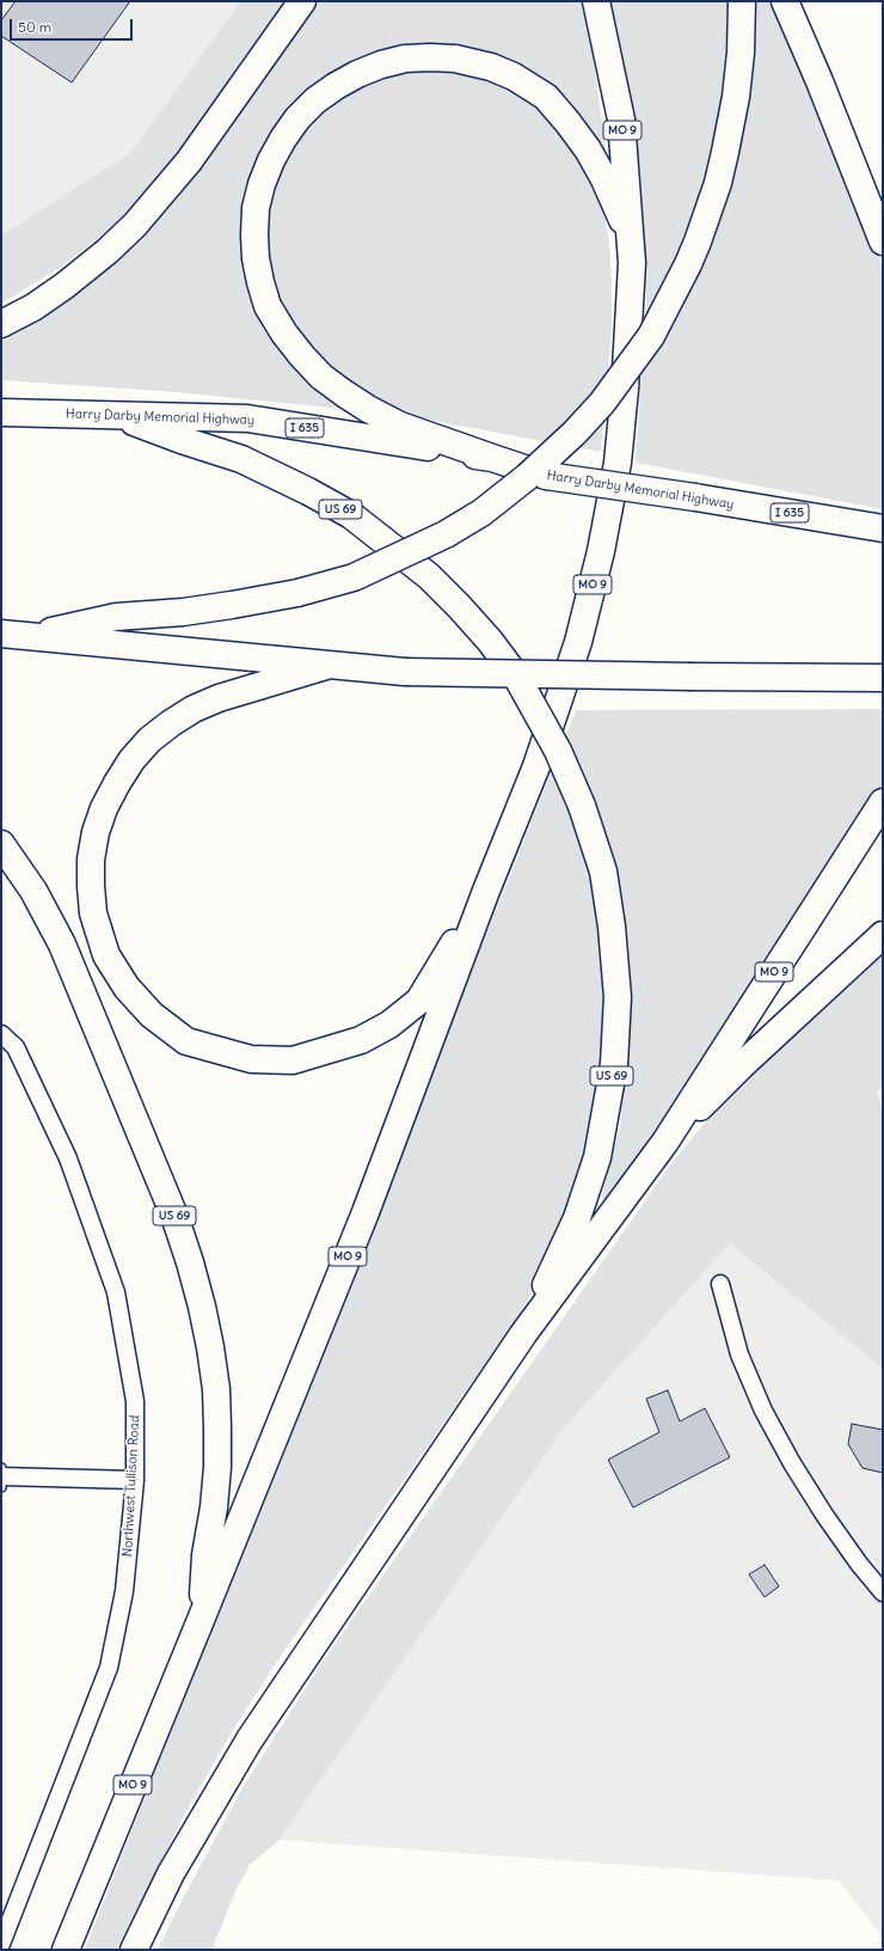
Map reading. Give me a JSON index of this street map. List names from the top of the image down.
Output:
{
  "streets": {
    "highway": [
      "MO 9",
      "Harry Darby Memorial Highway",
      "I 635",
      "US 69"
    ],
    "street": ["Northwest Tullison Road"]
  },
  "crossings": [
    ["MO 9", "US 69"],
    ["Harry Darby Memorial Highway", "US 69"]
  ],
  "scale_bar": "50 m"
}
